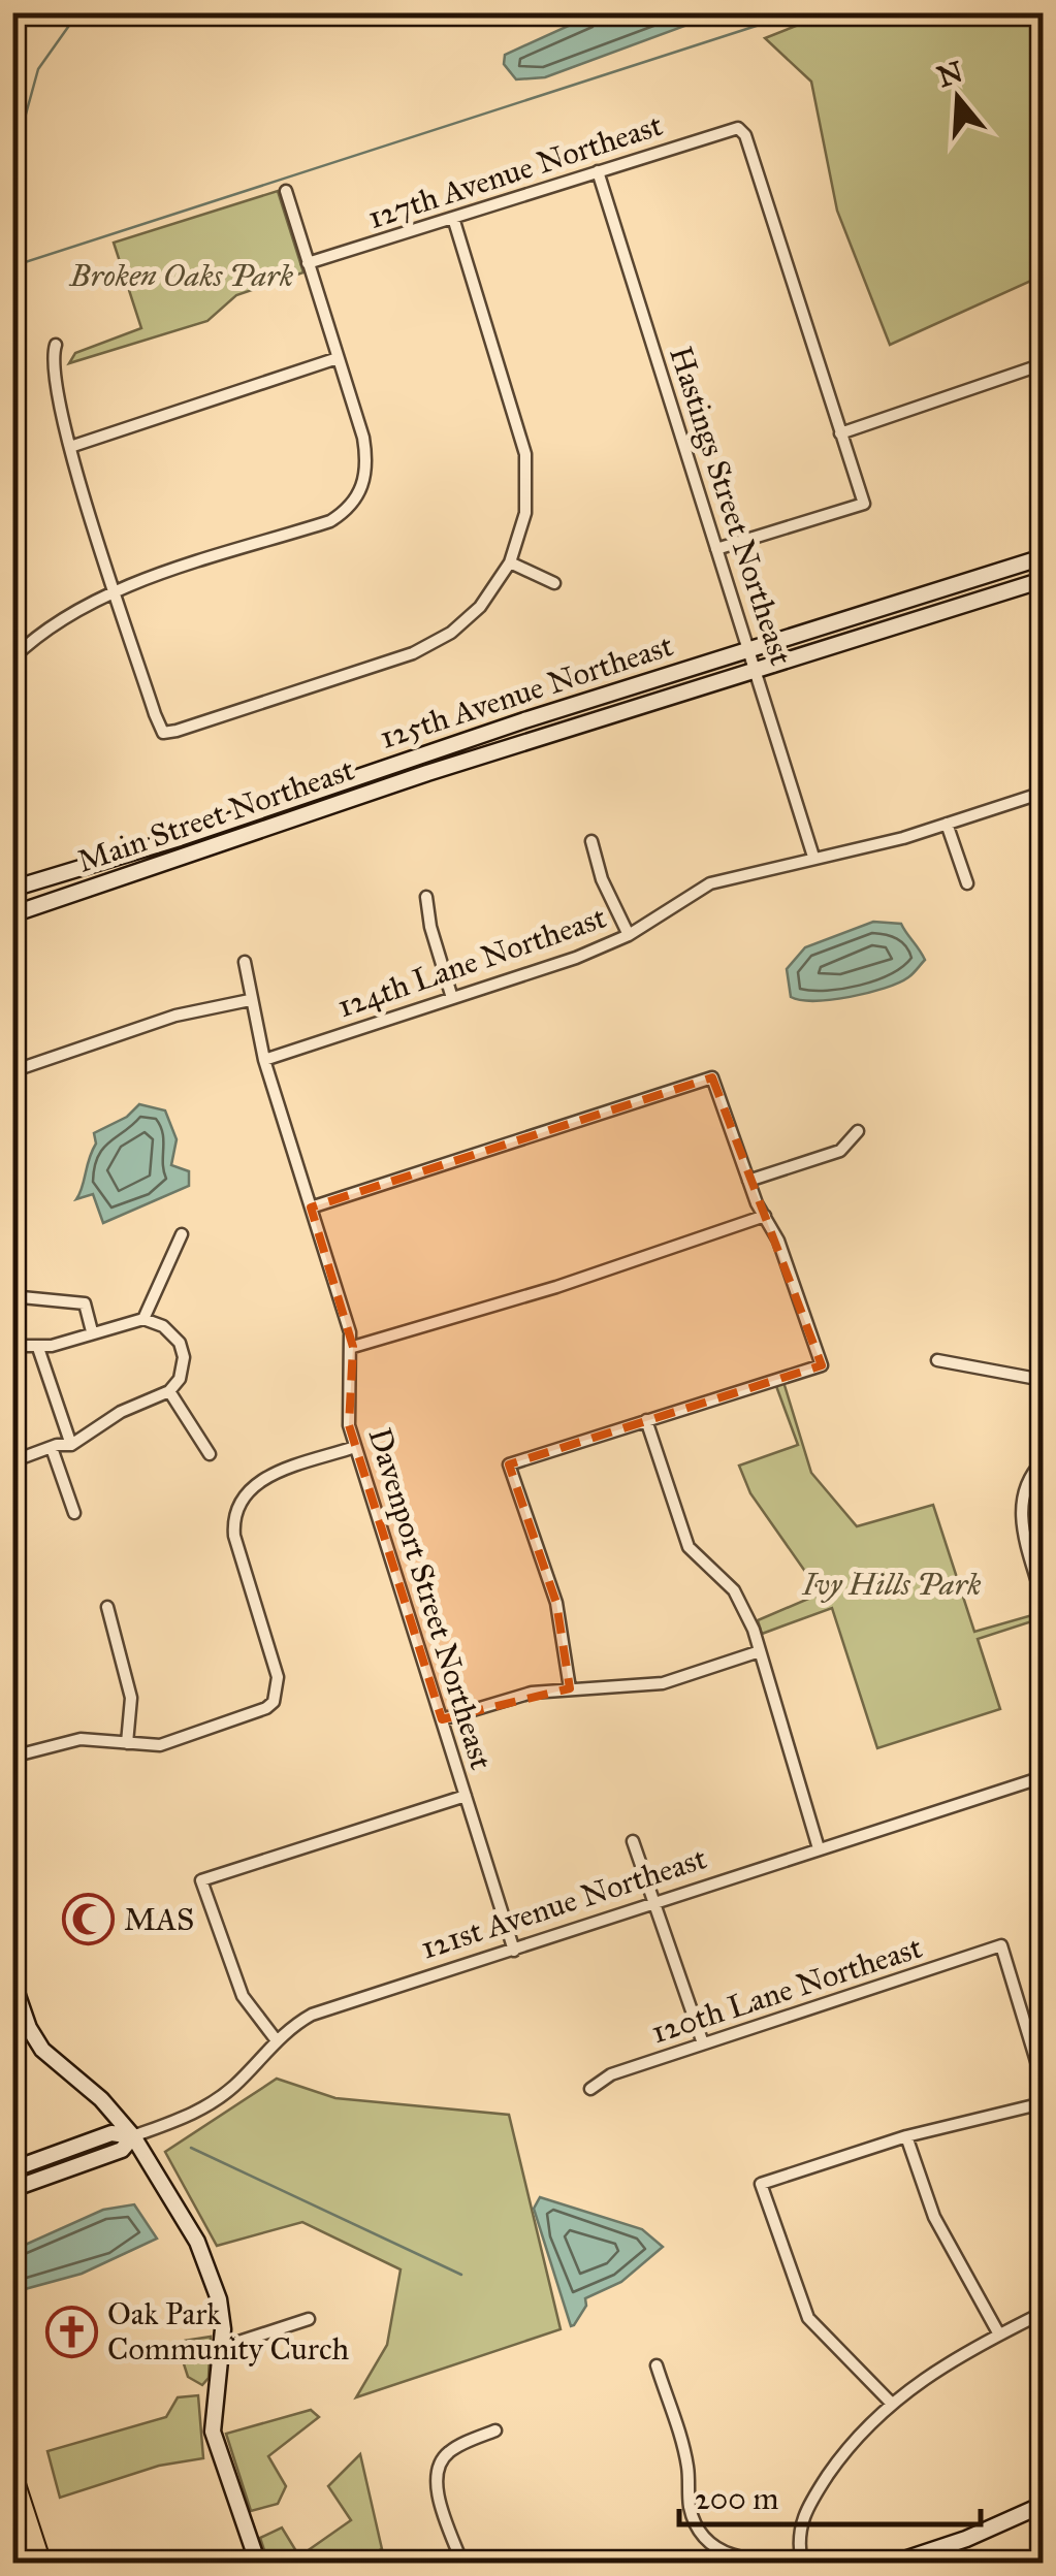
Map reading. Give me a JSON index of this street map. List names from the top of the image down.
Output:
{
  "streets": {
    "main road": ["125th Avenue Northeast", "Main Street Northeast", "121st Avenue Northeast"],
    "street": [
      "127th Avenue Northeast",
      "Hastings Street Northeast",
      "124th Lane Northeast",
      "Davenport Street Northeast",
      "120th Lane Northeast"
    ]
  },
  "crossings": [
    ["127th Avenue Northeast", "Hastings Street Northeast"],
    ["Hastings Street Northeast", "125th Avenue Northeast"],
    ["Hastings Street Northeast", "Main Street Northeast"],
    ["Hastings Street Northeast", "124th Lane Northeast"],
    ["124th Lane Northeast", "Davenport Street Northeast"],
    ["Davenport Street Northeast", "121st Avenue Northeast"]
  ],
  "parks": ["Broken Oaks Park", "Ivy Hills Park"],
  "places": {
    "mosque": ["MAS"],
    "church": ["Oak Park Community Curch"]
  },
  "scale_bar": "200 m",
  "north": "top"
}
